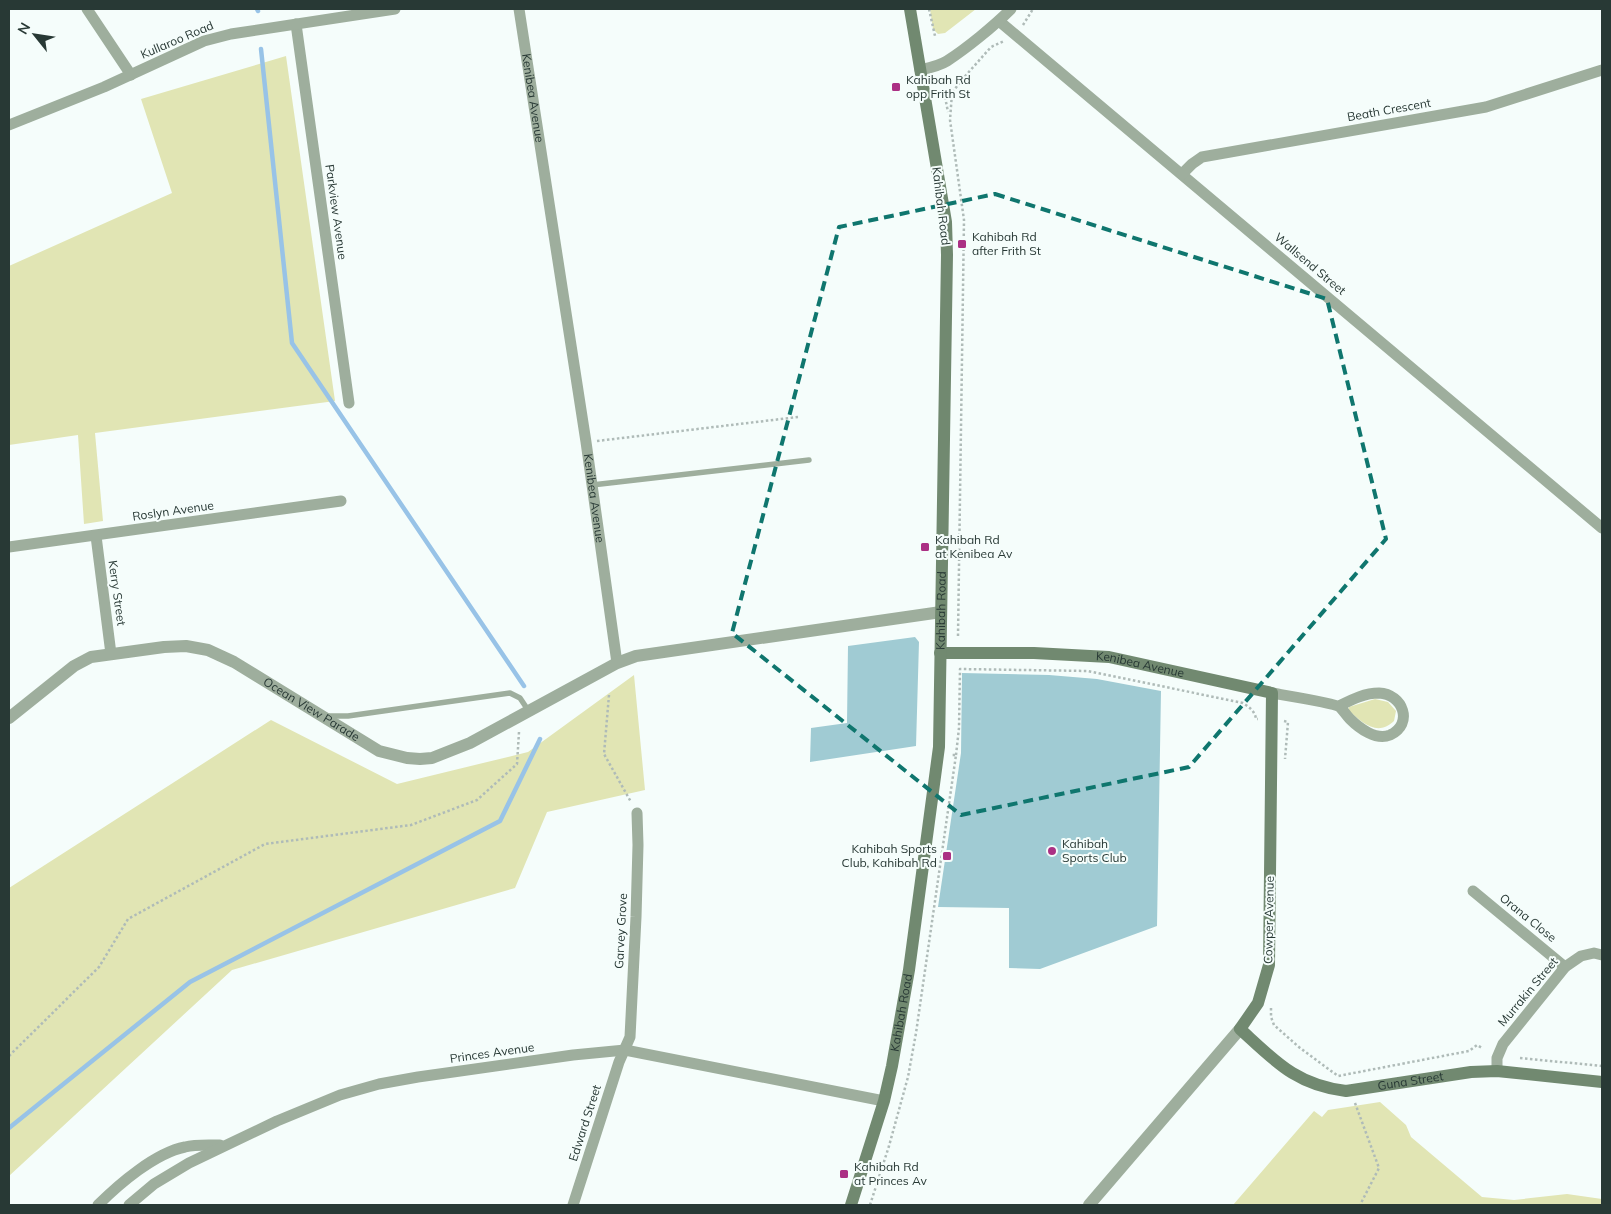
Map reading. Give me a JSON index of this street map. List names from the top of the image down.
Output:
{
  "streets": {
    "main road": [
      "Kenibea Avenue",
      "Kahibah Road",
      "Cowper Avenue",
      "Guna Street"
    ],
    "street": [
      "Kullaroo Road",
      "Beath Crescent",
      "Parkview Avenue",
      "Wallsend Street",
      "Roslyn Avenue",
      "Kerry Street",
      "Ocean View Parade",
      "Orana Close",
      "Garvey Grove",
      "Murrakin Street",
      "Princes Avenue",
      "Edward Street"
    ]
  },
  "crossings": [
    ["Kullaroo Road", "Parkview Avenue"],
    ["Kenibea Avenue", "Kahibah Road"],
    ["Kenibea Avenue", "Ocean View Parade"],
    ["Kenibea Avenue", "Cowper Avenue"],
    ["Beath Crescent", "Wallsend Street"],
    ["Kahibah Road", "Princes Avenue"],
    ["Roslyn Avenue", "Kerry Street"],
    ["Kerry Street", "Ocean View Parade"],
    ["Orana Close", "Murrakin Street"],
    ["Cowper Avenue", "Guna Street"],
    ["Garvey Grove", "Princes Avenue"],
    ["Garvey Grove", "Edward Street"],
    ["Murrakin Street", "Guna Street"],
    ["Princes Avenue", "Edward Street"]
  ],
  "places": {
    "transit": [
      "Kahibah Rd opp Frith St",
      "Kahibah Rd after Frith St",
      "Kahibah Rd at Kenibea Av",
      "Kahibah Sports Club, Kahibah Rd",
      "Kahibah Rd at Princes Av"
    ],
    "other": ["Kahibah Sports Club"]
  },
  "north": "top left"
}
